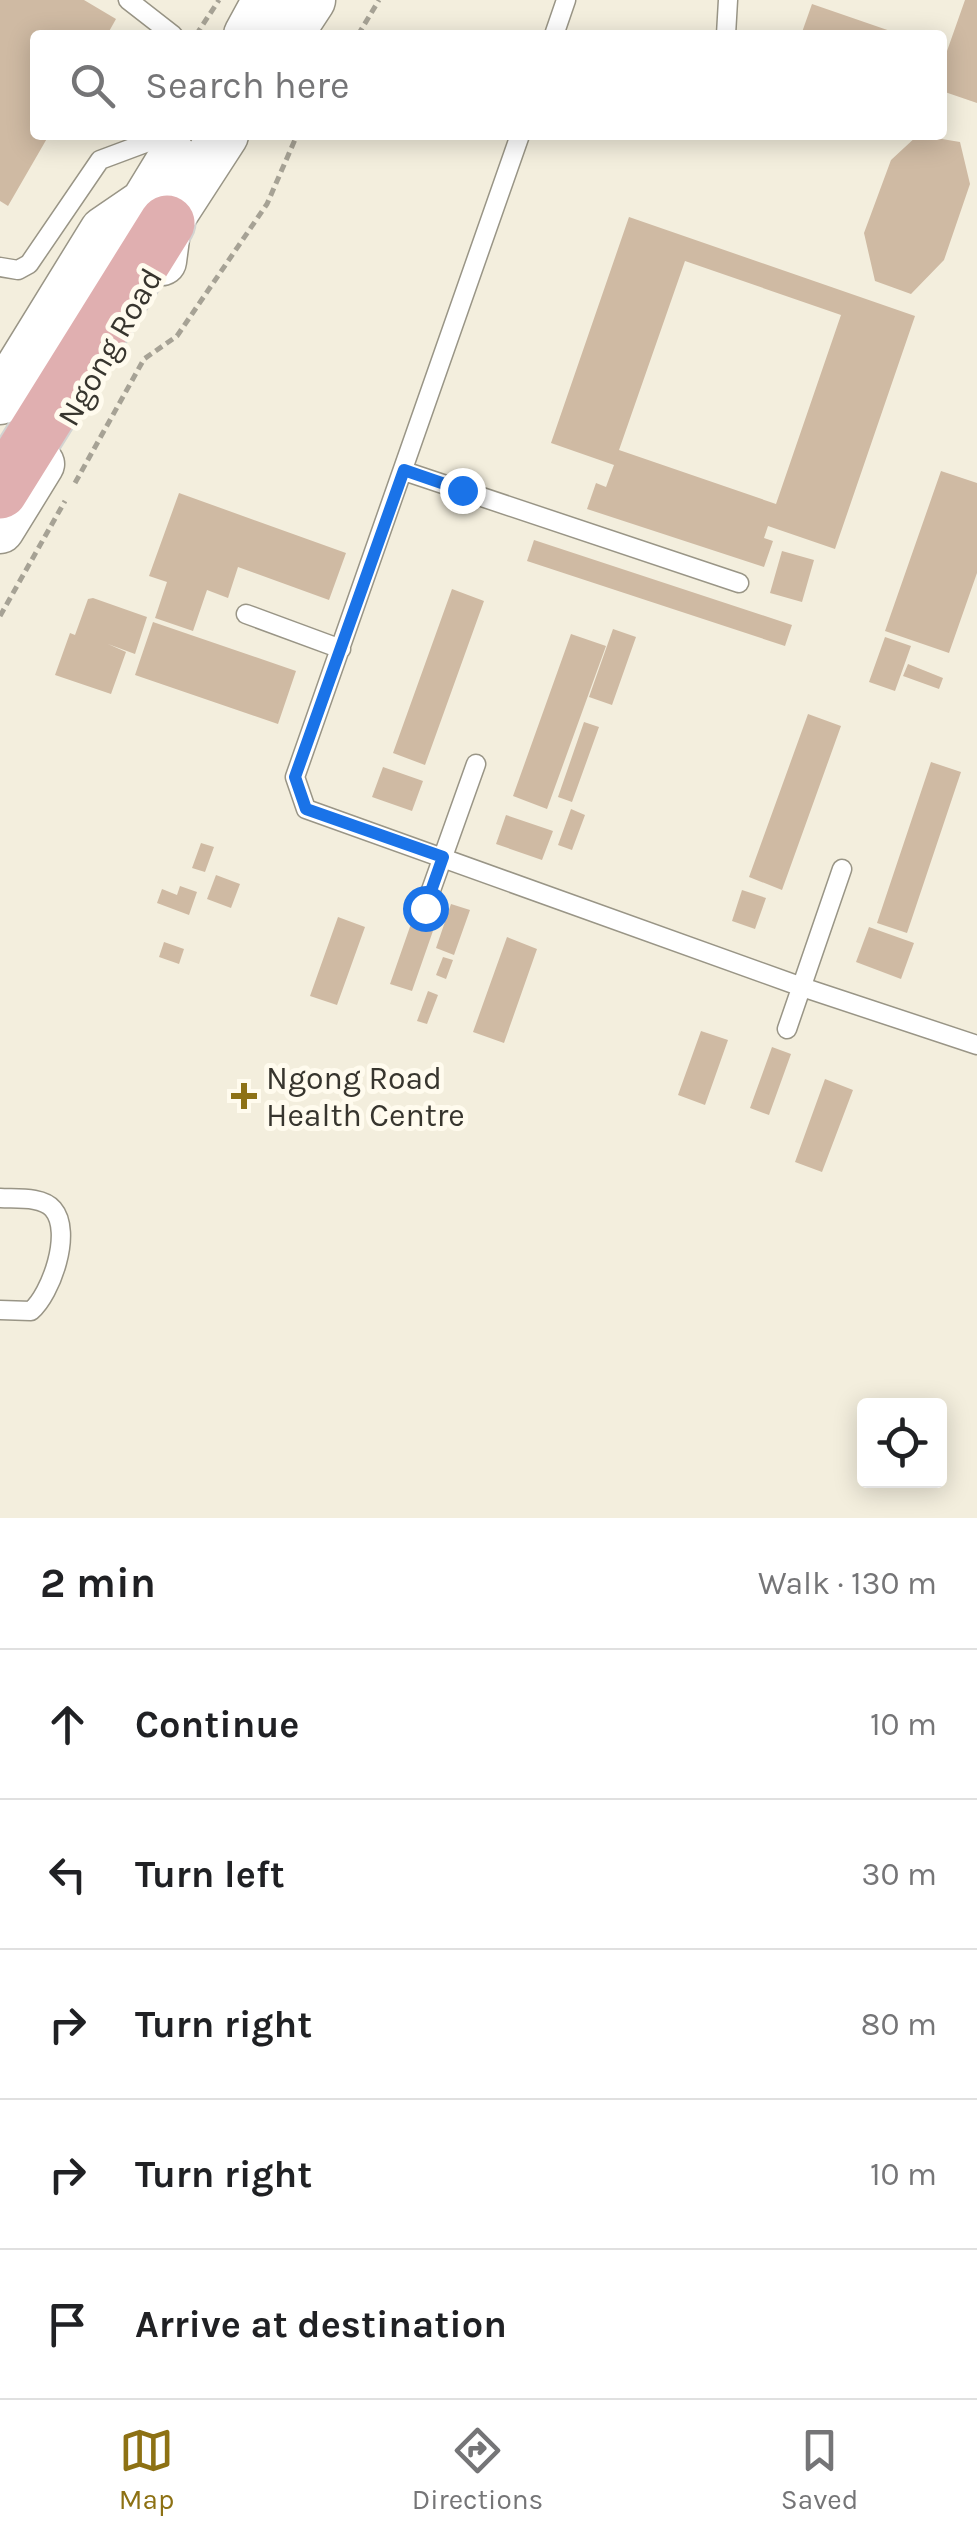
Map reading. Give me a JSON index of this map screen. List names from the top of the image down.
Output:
{
  "streets": {
    "main road": ["Ngong Road"]
  },
  "places": {
    "health": ["Ngong Road Health Centre"]
  },
  "page": {
    "search": "Search here",
    "heading": ["2 min", "Walk · 130 m"],
    "list": [
      ["Continue", "10 m"],
      ["Turn left", "30 m"],
      ["Turn right", "80 m"],
      ["Turn right", "10 m"],
      "Arrive at destination"
    ],
    "nav": ["Map", "Directions", "Saved"]
  }
}
